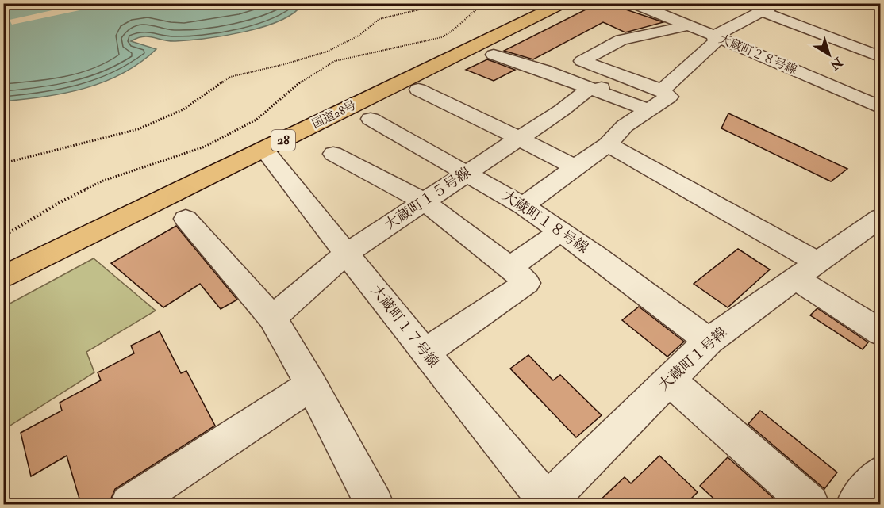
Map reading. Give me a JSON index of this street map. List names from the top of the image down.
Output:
{
  "streets": {
    "highway": ["国道28号", "28"],
    "street": [
      "大蔵町２８号線",
      "大蔵町１５号線",
      "大蔵町１８号線",
      "大蔵町１７号線",
      "大蔵町１号線"
    ]
  },
  "crossings": [
    ["国道28号", "大蔵町１７号線"],
    ["大蔵町１５号線", "大蔵町１８号線"],
    ["大蔵町１５号線", "大蔵町１７号線"],
    ["大蔵町１８号線", "大蔵町１号線"],
    ["大蔵町１７号線", "大蔵町１号線"]
  ],
  "north": "bottom right"
}
